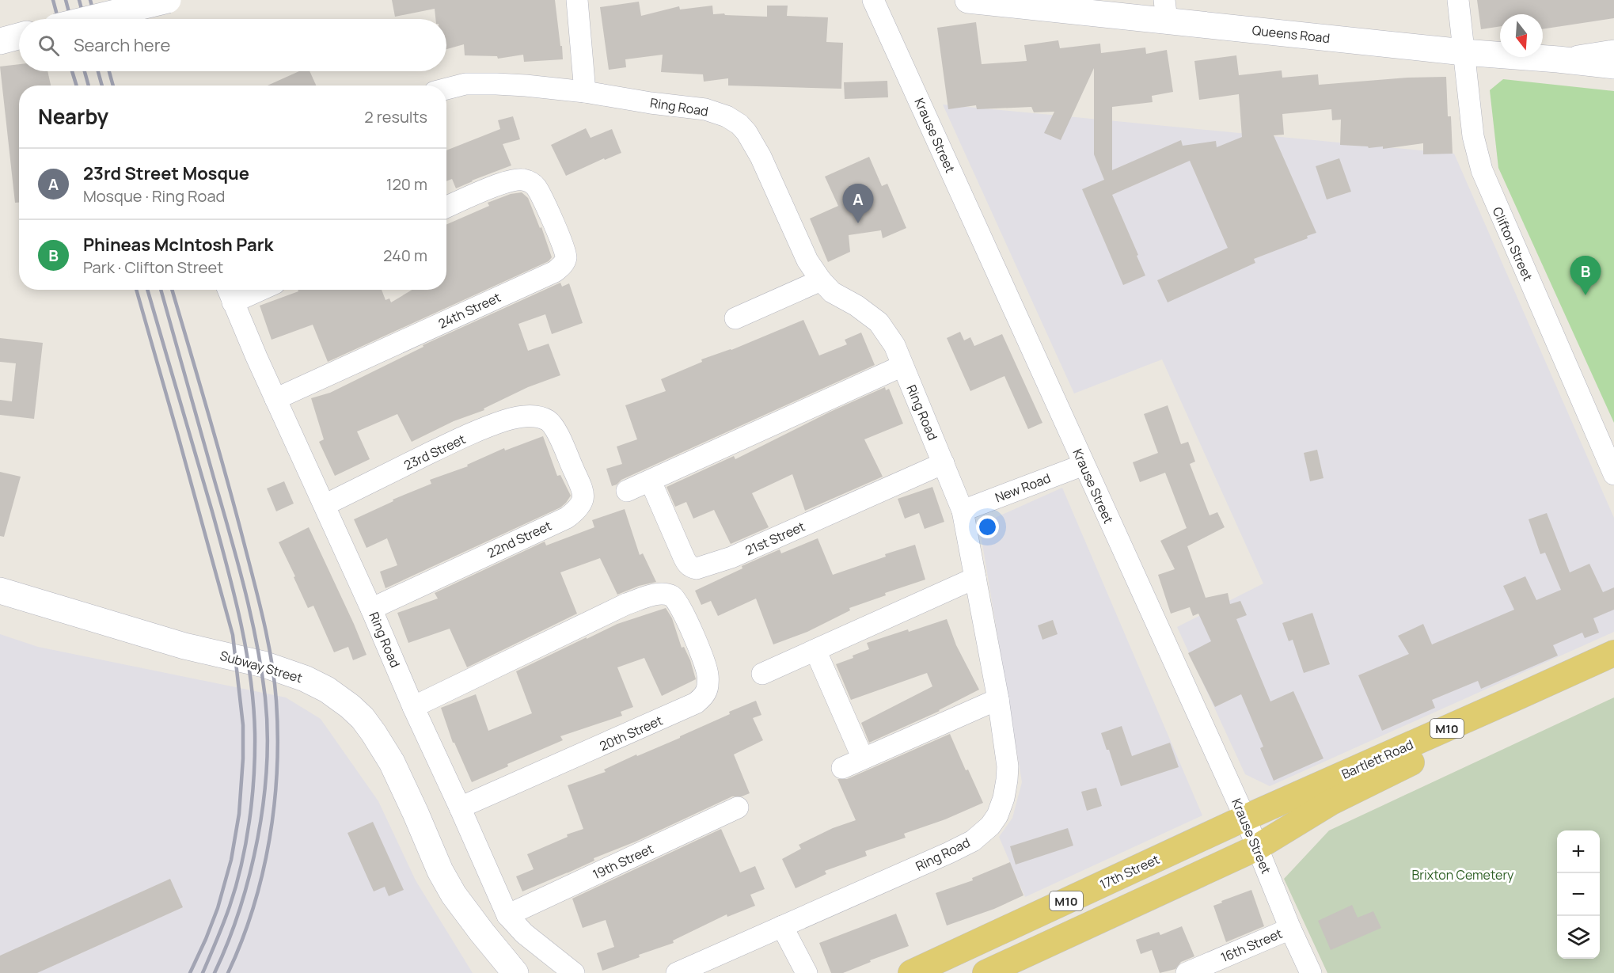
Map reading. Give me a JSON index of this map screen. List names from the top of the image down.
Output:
{
  "streets": {
    "main road": ["M10", "Bartlett Road", "17th Street"],
    "street": [
      "Queens Road",
      "Ring Road",
      "Krause Street",
      "Clifton Street",
      "24th Street",
      "23rd Street",
      "New Road",
      "21st Street",
      "22nd Street",
      "Subway Street",
      "20th Street",
      "19th Street",
      "16th Street"
    ]
  },
  "crossings": [
    ["Queens Road", "Clifton Street"],
    ["Ring Road", "24th Street"],
    ["Ring Road", "23rd Street"],
    ["Ring Road", "New Road"],
    ["Ring Road", "21st Street"],
    ["Ring Road", "22nd Street"],
    ["Ring Road", "20th Street"],
    ["Ring Road", "19th Street"],
    ["Krause Street", "New Road"],
    ["Krause Street", "M10"],
    ["Krause Street", "Bartlett Road"],
    ["Krause Street", "17th Street"],
    ["Krause Street", "16th Street"],
    ["23rd Street", "22nd Street"],
    ["M10", "Bartlett Road"],
    ["Bartlett Road", "17th Street"]
  ],
  "parks": ["Brixton Cemetery"],
  "north": "bottom",
  "page": {
    "search": "Search here",
    "heading": ["Nearby", "2 results"],
    "list": [
      {
        "mark": "A",
        "name": "23rd Street Mosque",
        "note": "Mosque · Ring Road",
        "value": "120 m"
      },
      {
        "mark": "B",
        "name": "Phineas McIntosh Park",
        "note": "Park · Clifton Street",
        "value": "240 m"
      }
    ],
    "pins": ["A", "B"],
    "map_buttons": ["+", "−"]
  }
}
